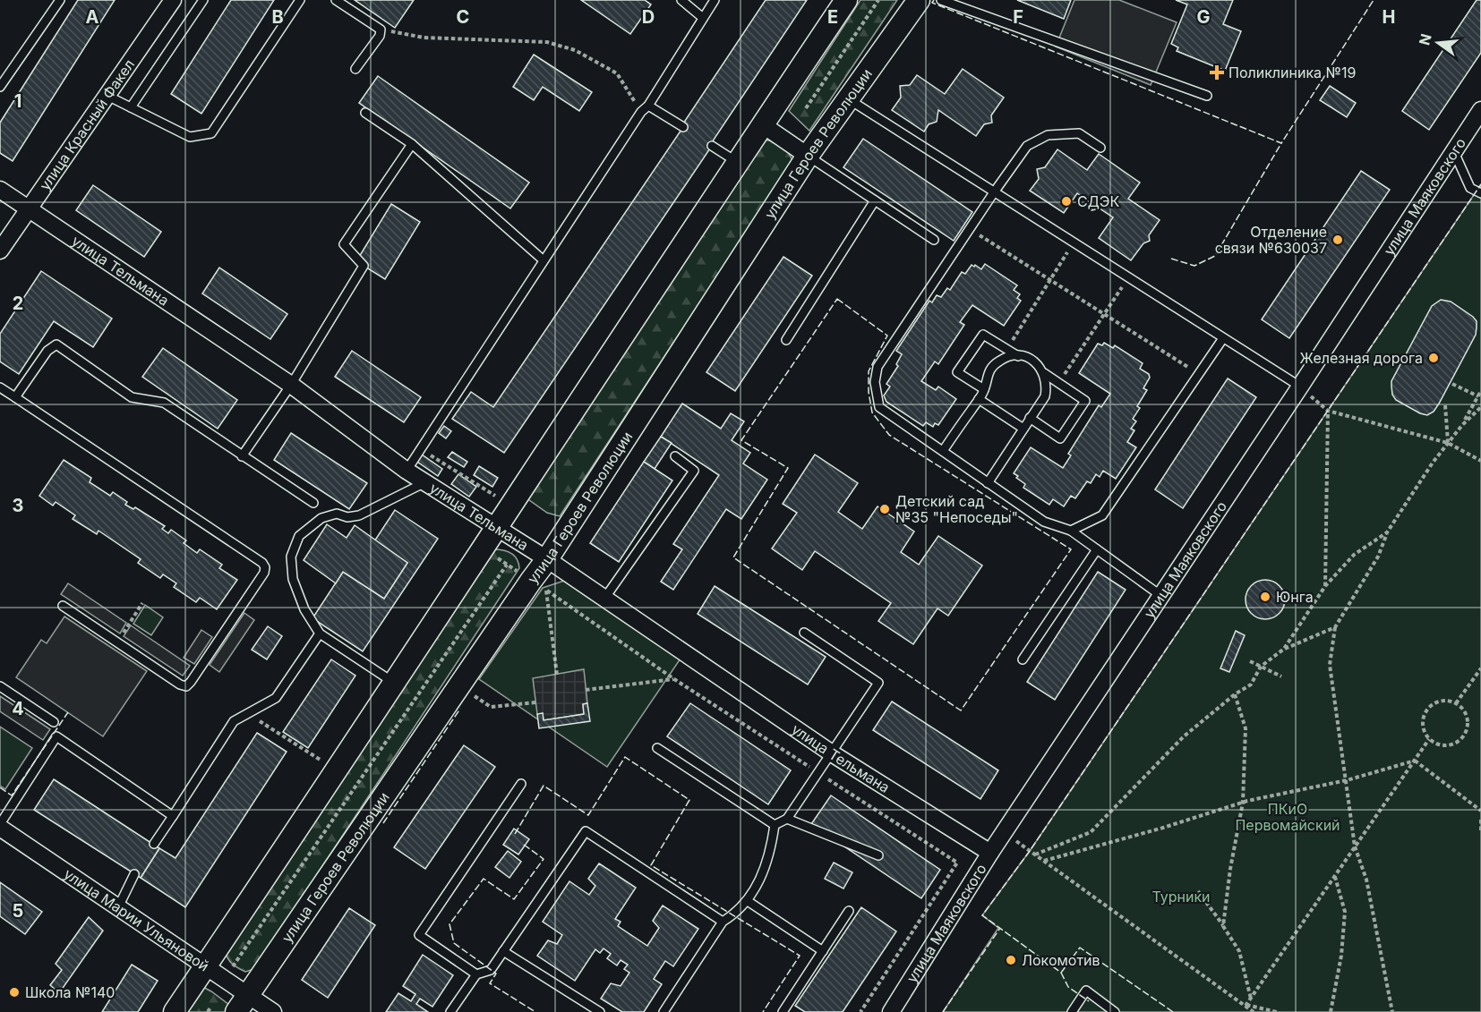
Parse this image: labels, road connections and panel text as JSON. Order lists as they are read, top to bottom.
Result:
{
  "streets": {
    "street": [
      "улица Красный Факел",
      "улица Героев Революции",
      "улица Маяковского",
      "улица Тельмана",
      "улица Марии Ульяновой"
    ]
  },
  "crossings": [
    ["улица Красный Факел", "улица Тельмана"],
    ["улица Героев Революции", "улица Тельмана"],
    ["улица Героев Революции", "улица Марии Ульяновой"],
    ["улица Маяковского", "улица Тельмана"]
  ],
  "parks": ["ПКиО Первомайский", "Турники"],
  "places": {
    "health": ["Поликлиника №19"],
    "other": [
      "СДЭК",
      "Отделение связи №630037",
      "Железная дорога",
      "Детский сад №35 \"Непоседы\"",
      "Юнга",
      "Локомотив",
      "Школа №140"
    ]
  },
  "north": "left",
  "grid": {
    "columns": [
      "A",
      "B",
      "C",
      "D",
      "E",
      "F",
      "G",
      "H"
    ],
    "rows": [
      "1",
      "2",
      "3",
      "4",
      "5"
    ]
  }
}
